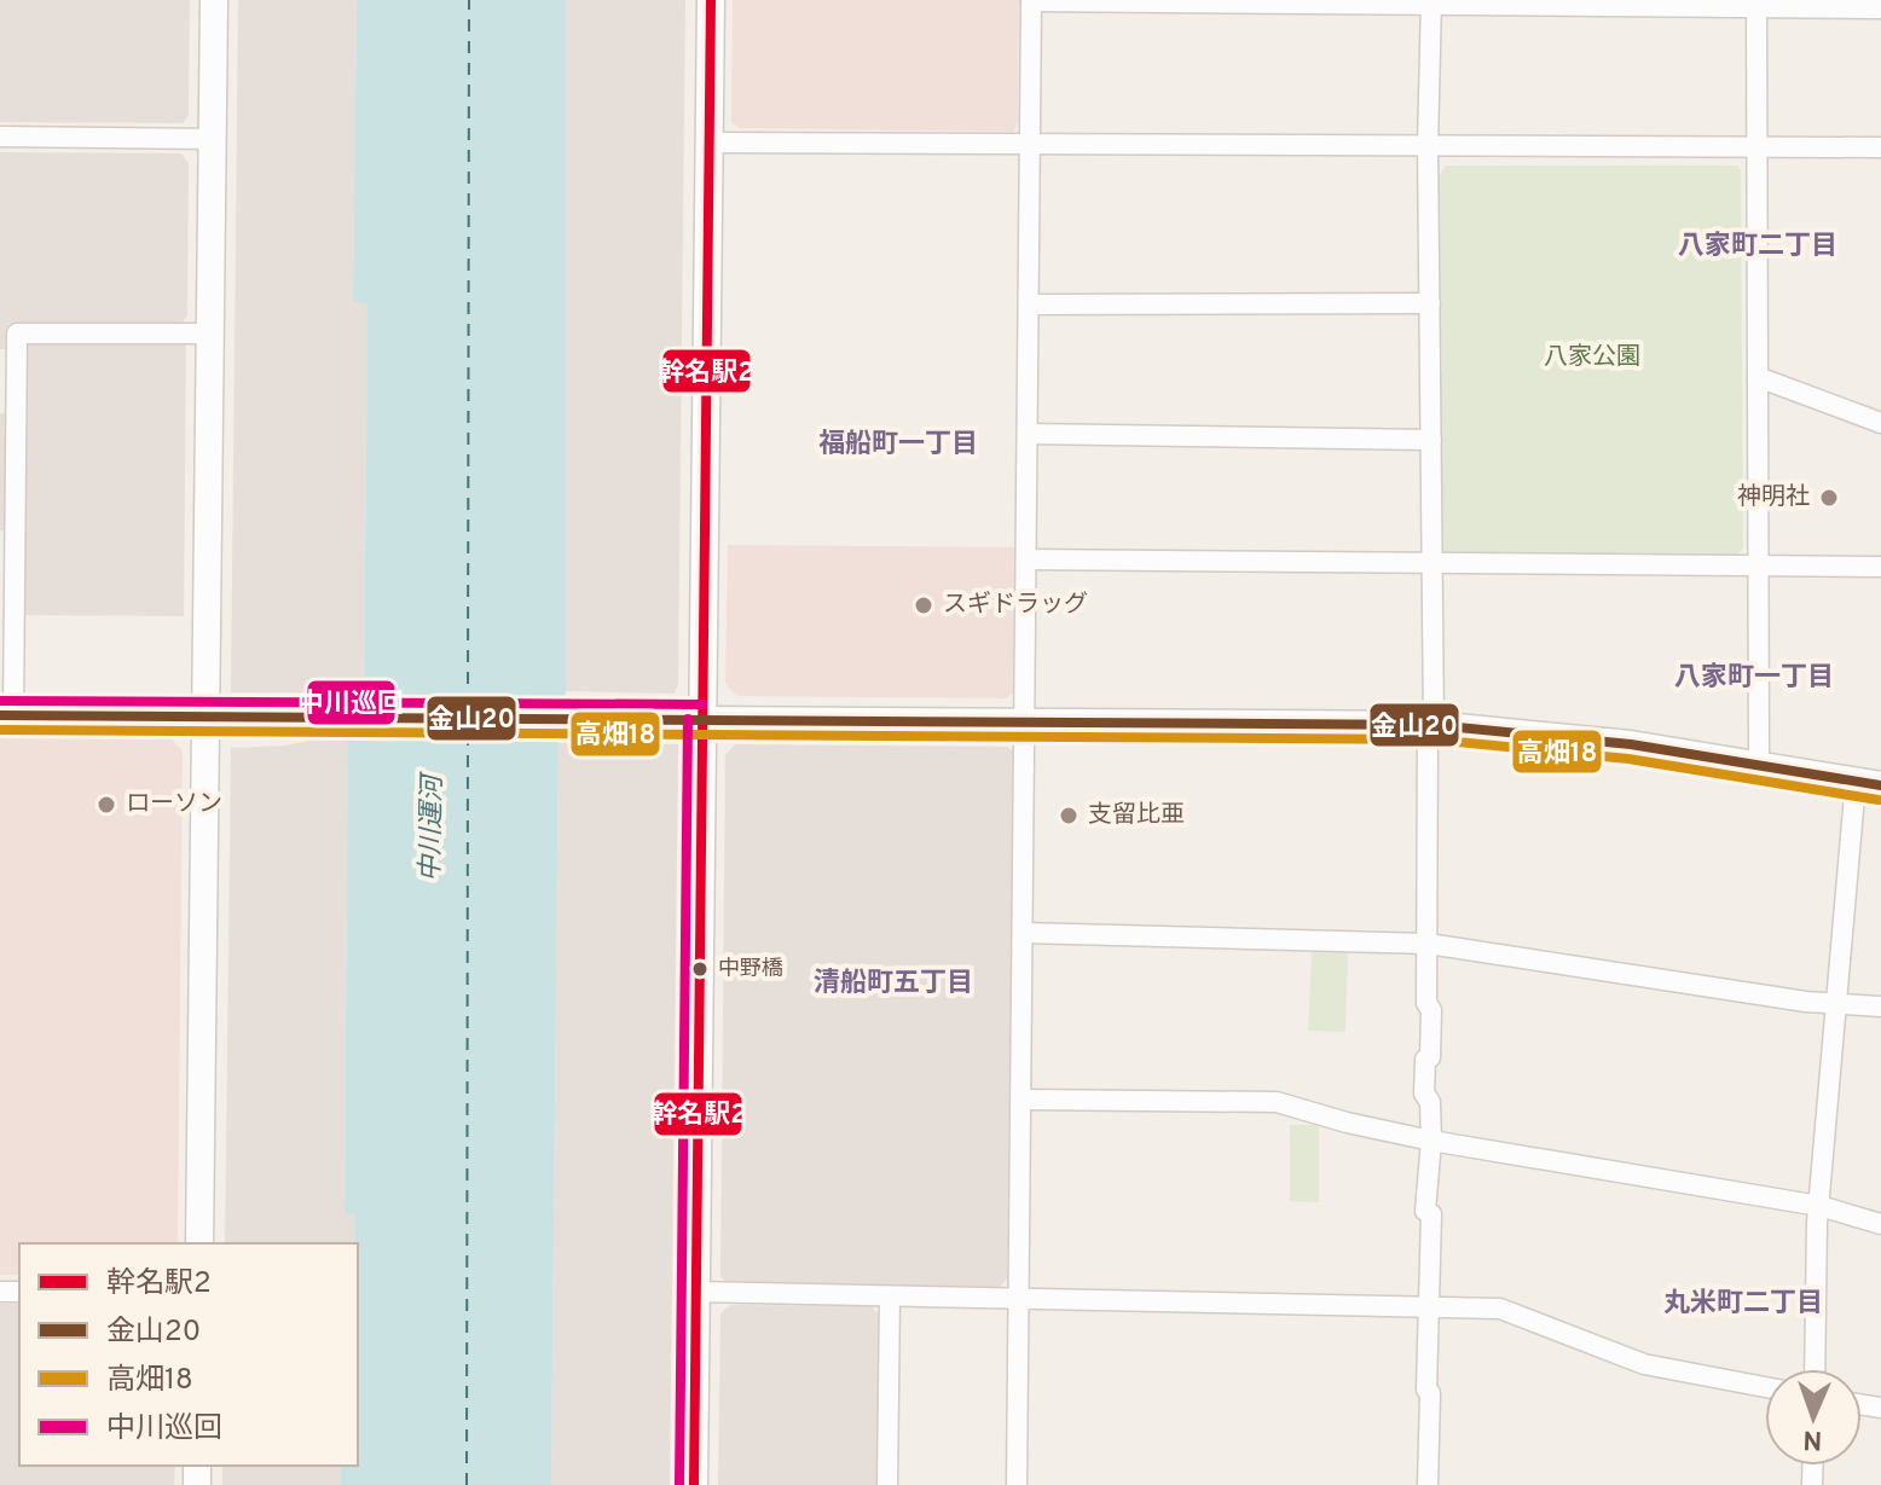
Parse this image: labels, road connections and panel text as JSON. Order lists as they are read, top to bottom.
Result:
{
  "districts": [
    "八家町二丁目",
    "福船町一丁目",
    "八家町一丁目",
    "清船町五丁目",
    "丸米町二丁目"
  ],
  "water": ["中川運河"],
  "parks": ["八家公園"],
  "places": [
    "神明社",
    "スギドラッグ",
    "ローソン",
    "支留比亜",
    "中野橋"
  ],
  "lines": [
    "transit line 幹名駅2",
    "transit line 中川巡回",
    "transit line 金山20",
    "transit line 高畑18"
  ],
  "legend": [
    "幹名駅2",
    "金山20",
    "高畑18",
    "中川巡回"
  ],
  "north": "bottom"
}
